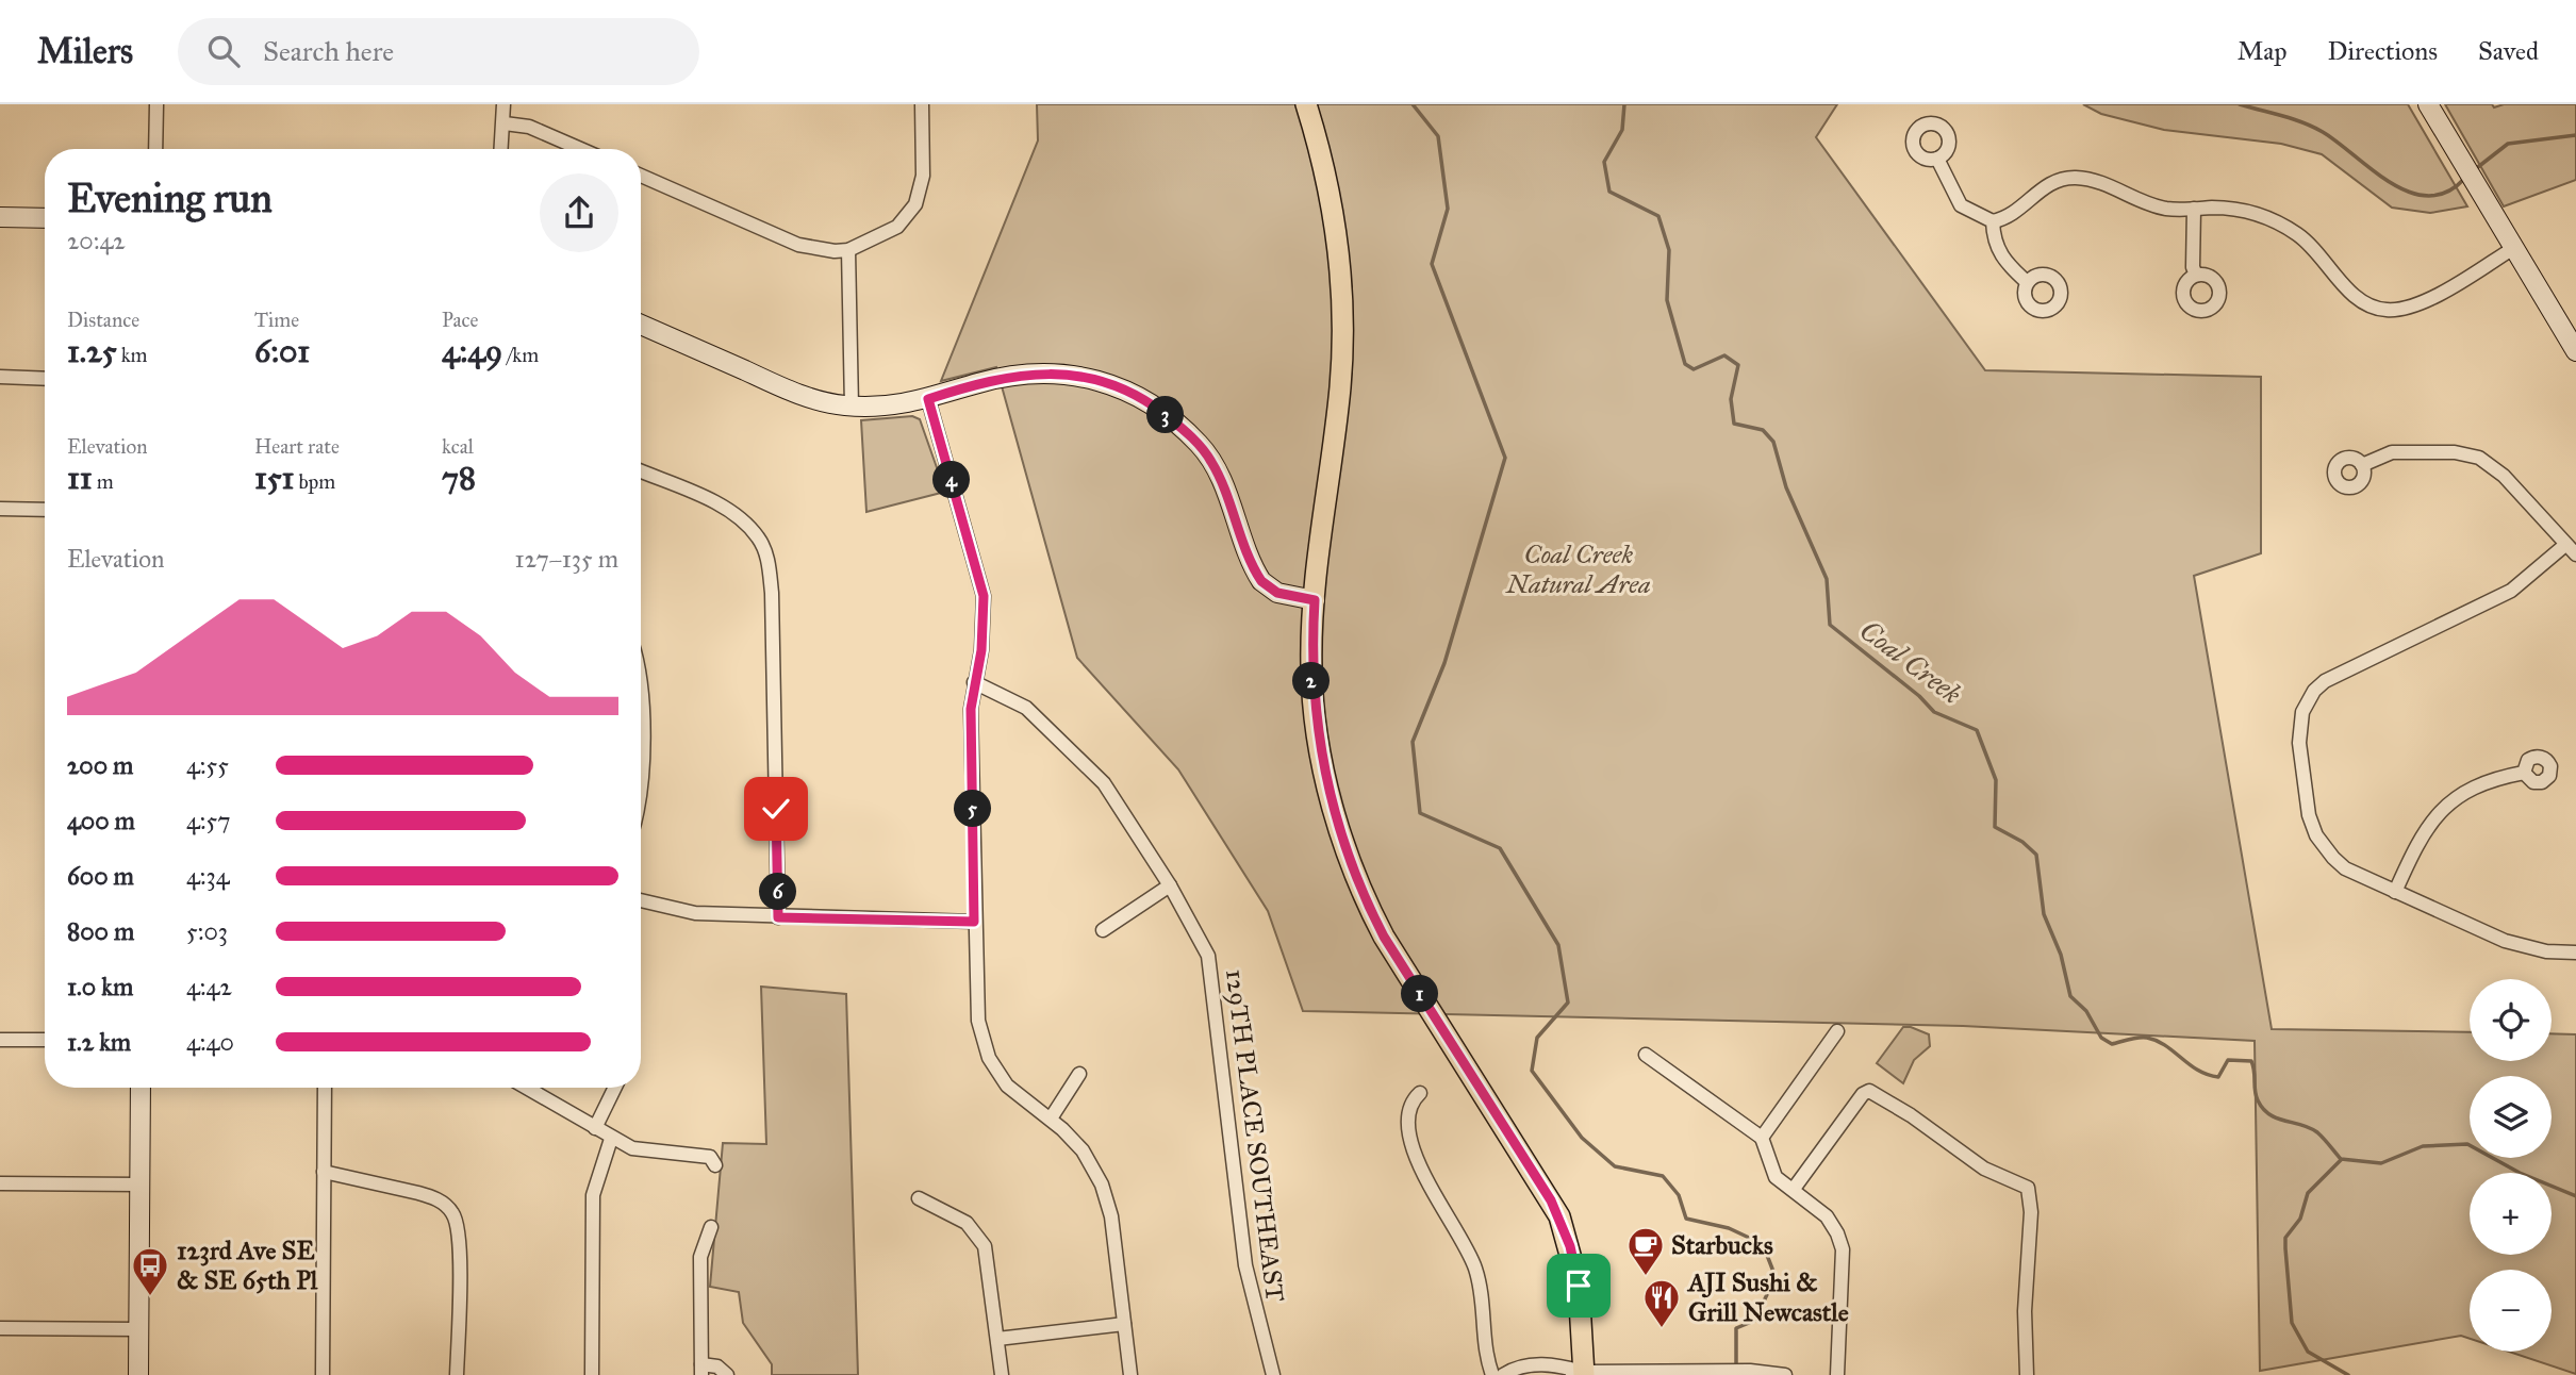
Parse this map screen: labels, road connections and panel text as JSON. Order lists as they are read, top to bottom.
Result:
{
  "streets": {
    "street": ["129TH PLACE SOUTHEAST"]
  },
  "water": ["Coal Creek"],
  "parks": ["Coal Creek Natural Area"],
  "places": {
    "cafe": ["Starbucks"],
    "bus stop": ["123rd Ave SE & SE 65th Pl"],
    "restaurant": ["AJI Sushi & Grill Newcastle"]
  },
  "page": {
    "header": "Milers",
    "search": "Search here",
    "nav": ["Map", "Directions", "Saved"],
    "heading": ["Evening run", "20:42"],
    "stats": [
      ["Distance", "1.25 km"],
      ["Time", "6:01"],
      ["Pace", "4:49 /km"],
      ["Elevation", "11 m"],
      ["Heart rate", "151 bpm"],
      ["kcal", "78"]
    ],
    "pins": [
      "3",
      "4",
      "2",
      "5",
      "6",
      "1"
    ],
    "chart": ["Elevation", "127–135 m"],
    "list": [
      {
        "name": "200 m",
        "note": "4:55"
      },
      {
        "name": "400 m",
        "note": "4:57"
      },
      {
        "name": "600 m",
        "note": "4:34"
      },
      {
        "name": "800 m",
        "note": "5:03"
      },
      {
        "name": "1.0 km",
        "note": "4:42"
      },
      {
        "name": "1.2 km",
        "note": "4:40"
      }
    ],
    "map_buttons": ["+", "−"]
  }
}
